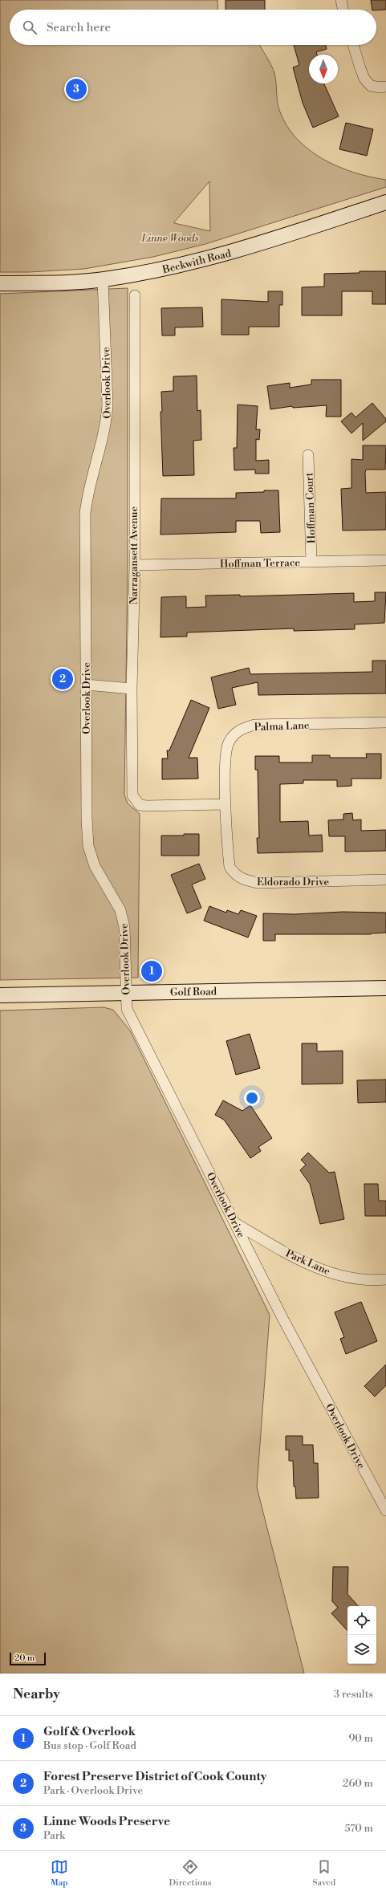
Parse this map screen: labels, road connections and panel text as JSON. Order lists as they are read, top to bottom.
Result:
{
  "streets": {
    "street": [
      "Beckwith Road",
      "Overlook Drive",
      "Hoffman Court",
      "Narragansett Avenue",
      "Hoffman Terrace",
      "Palma Lane",
      "Eldorado Drive",
      "Golf Road",
      "Park Lane"
    ]
  },
  "crossings": [
    ["Beckwith Road", "Overlook Drive"],
    ["Overlook Drive", "Golf Road"],
    ["Overlook Drive", "Park Lane"],
    ["Hoffman Court", "Hoffman Terrace"],
    ["Narragansett Avenue", "Hoffman Terrace"],
    ["Narragansett Avenue", "Palma Lane"],
    ["Narragansett Avenue", "Eldorado Drive"],
    ["Palma Lane", "Eldorado Drive"]
  ],
  "parks": ["Linne Woods"],
  "scale_bar": "20 m",
  "north": "bottom",
  "page": {
    "search": "Search here",
    "pins": ["3", "2", "1"],
    "scale": "20 m",
    "heading": ["Nearby", "3 results"],
    "list": [
      {
        "mark": "1",
        "name": "Golf & Overlook",
        "note": "Bus stop · Golf Road",
        "value": "90 m"
      },
      {
        "mark": "2",
        "name": "Forest Preserve District of Cook County",
        "note": "Park · Overlook Drive",
        "value": "260 m"
      },
      {
        "mark": "3",
        "name": "Linne Woods Preserve",
        "note": "Park",
        "value": "570 m"
      }
    ],
    "nav": ["Map", "Directions", "Saved"]
  }
}
